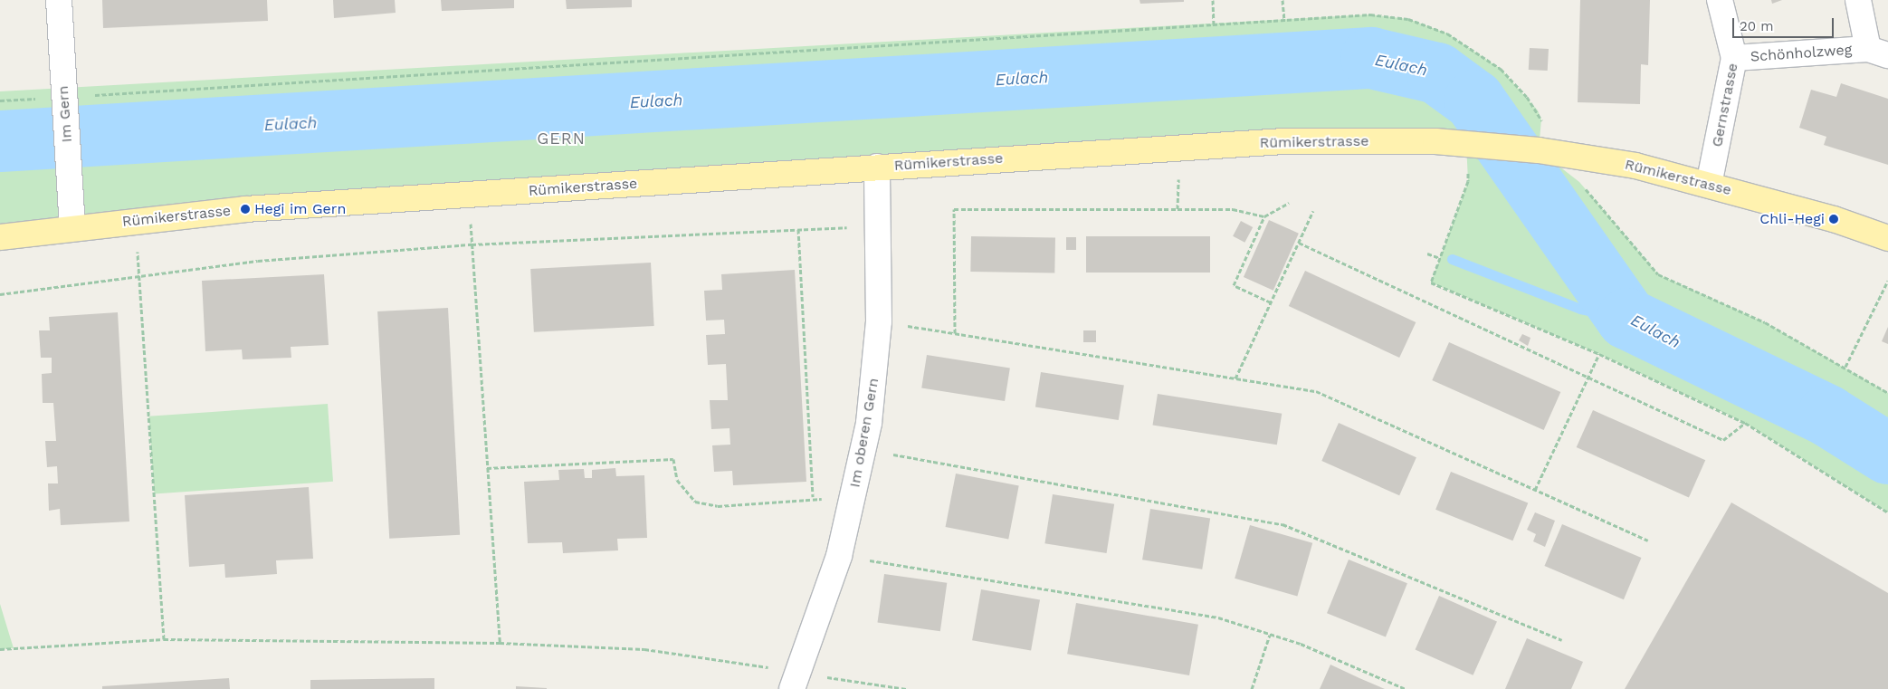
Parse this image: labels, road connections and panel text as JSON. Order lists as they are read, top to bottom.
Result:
{
  "streets": {
    "main road": ["Rümikerstrasse"],
    "street": [
      "Schönholzweg",
      "Gernstrasse",
      "Im Gern",
      "Im oberen Gern"
    ]
  },
  "crossings": [
    ["Schönholzweg", "Gernstrasse"],
    ["Gernstrasse", "Rümikerstrasse"],
    ["Im Gern", "Rümikerstrasse"],
    ["Rümikerstrasse", "Im oberen Gern"]
  ],
  "districts": ["GERN"],
  "water": ["Eulach"],
  "places": ["Hegi im Gern", "Chli-Hegi"],
  "scale_bar": "20 m"
}
